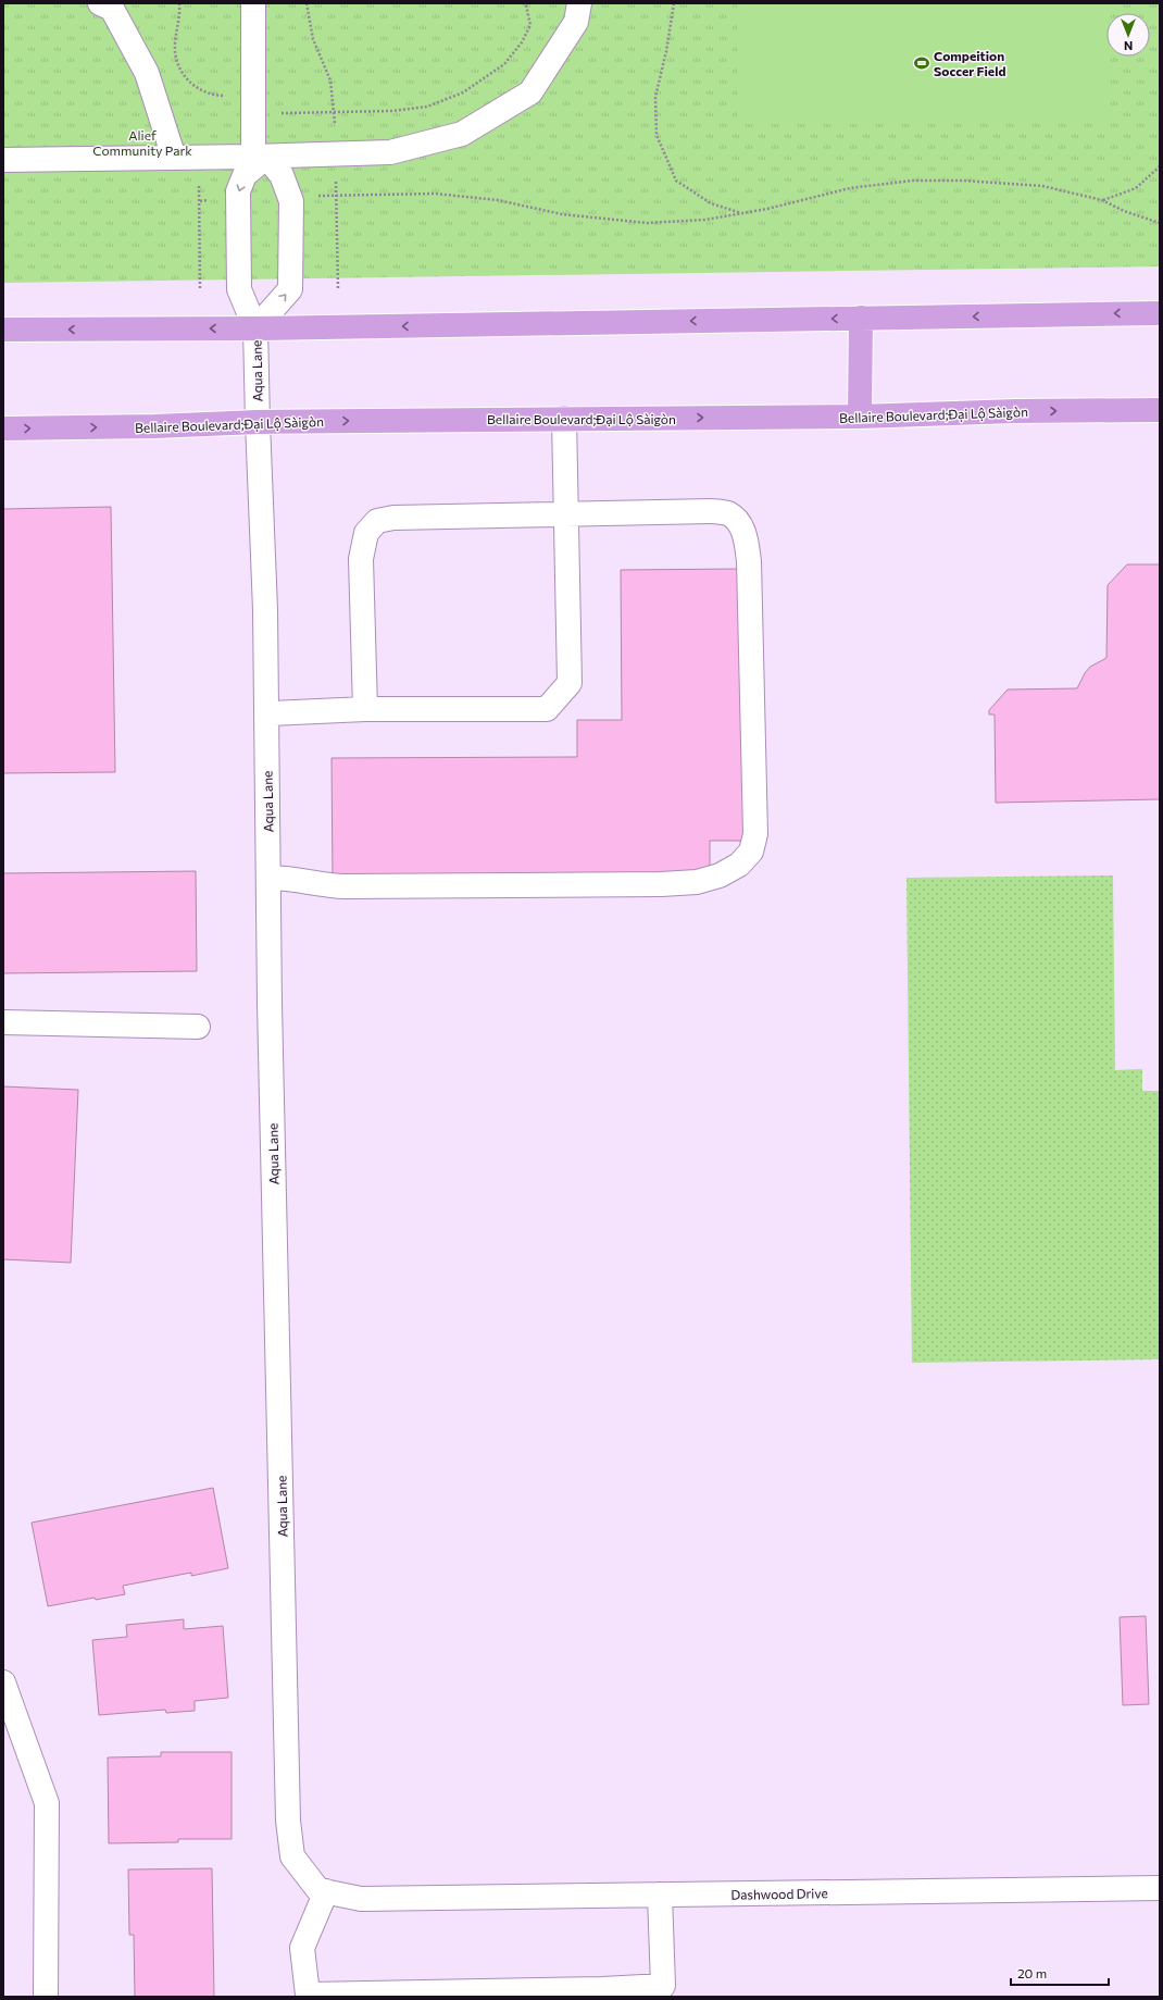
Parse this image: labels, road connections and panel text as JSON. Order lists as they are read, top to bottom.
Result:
{
  "streets": {
    "main road": ["Bellaire Boulevard;Đại Lộ Sàigòn"],
    "street": ["Aqua Lane", "Dashwood Drive"]
  },
  "crossings": [
    ["Aqua Lane", "Bellaire Boulevard;Đại Lộ Sàigòn"],
    ["Aqua Lane", "Dashwood Drive"]
  ],
  "parks": ["Alief Community Park"],
  "places": {
    "sports": ["Compeition Soccer Field"]
  },
  "scale_bar": "20 m",
  "north": "bottom"
}
